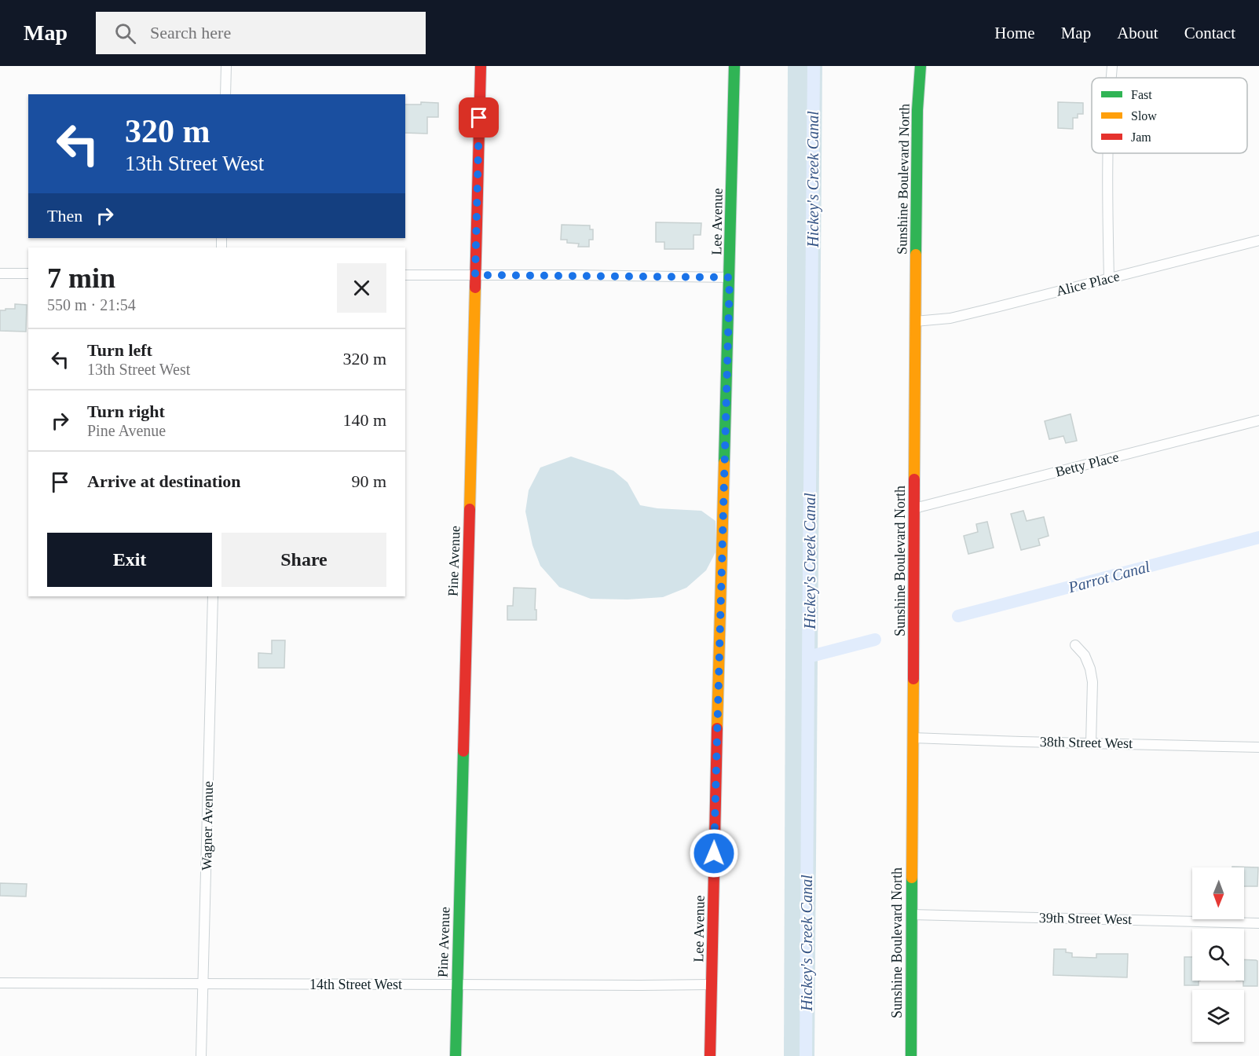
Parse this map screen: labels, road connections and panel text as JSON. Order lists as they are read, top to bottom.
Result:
{
  "streets": {
    "street": [
      "Sunshine Boulevard North",
      "Lee Avenue",
      "Alice Place",
      "Betty Place",
      "Pine Avenue",
      "38th Street West",
      "Wagner Avenue",
      "39th Street West",
      "14th Street West"
    ]
  },
  "crossings": [
    ["Sunshine Boulevard North", "Alice Place"],
    ["Sunshine Boulevard North", "Betty Place"],
    ["Sunshine Boulevard North", "38th Street West"],
    ["Sunshine Boulevard North", "39th Street West"],
    ["Lee Avenue", "14th Street West"],
    ["Pine Avenue", "14th Street West"],
    ["Wagner Avenue", "14th Street West"]
  ],
  "water": ["Hickey's Creek Canal", "Parrot Canal"],
  "legend": ["Fast", "Slow", "Jam"],
  "north": "bottom",
  "page": {
    "header": "Map",
    "search": "Search here",
    "nav": [
      "Home",
      "Map",
      "About",
      "Contact"
    ],
    "turn": ["320 m", "13th Street West"],
    "then": "Then",
    "heading": ["7 min", "550 m · 21:54"],
    "list": [
      {
        "name": "Turn left",
        "note": "13th Street West",
        "value": "320 m"
      },
      {
        "name": "Turn right",
        "note": "Pine Avenue",
        "value": "140 m"
      },
      {
        "name": "Arrive at destination",
        "value": "90 m"
      }
    ],
    "buttons": ["Exit", "Share"]
  }
}
